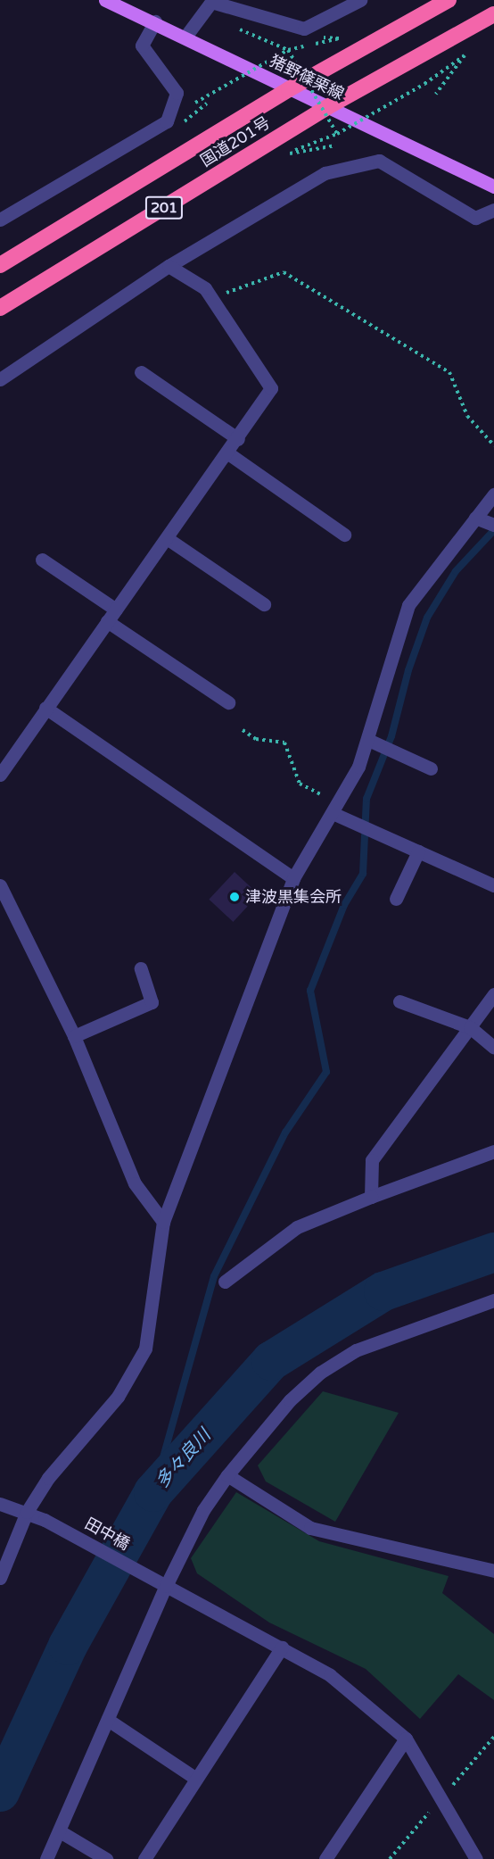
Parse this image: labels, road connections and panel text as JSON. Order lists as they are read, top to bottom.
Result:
{
  "streets": {
    "highway": ["国道201号", "201"],
    "main road": ["猪野篠栗線"],
    "street": ["田中橋"]
  },
  "crossings": [
    ["猪野篠栗線", "国道201号"]
  ],
  "water": ["多々良川"],
  "places": ["津波黒集会所"]
}
